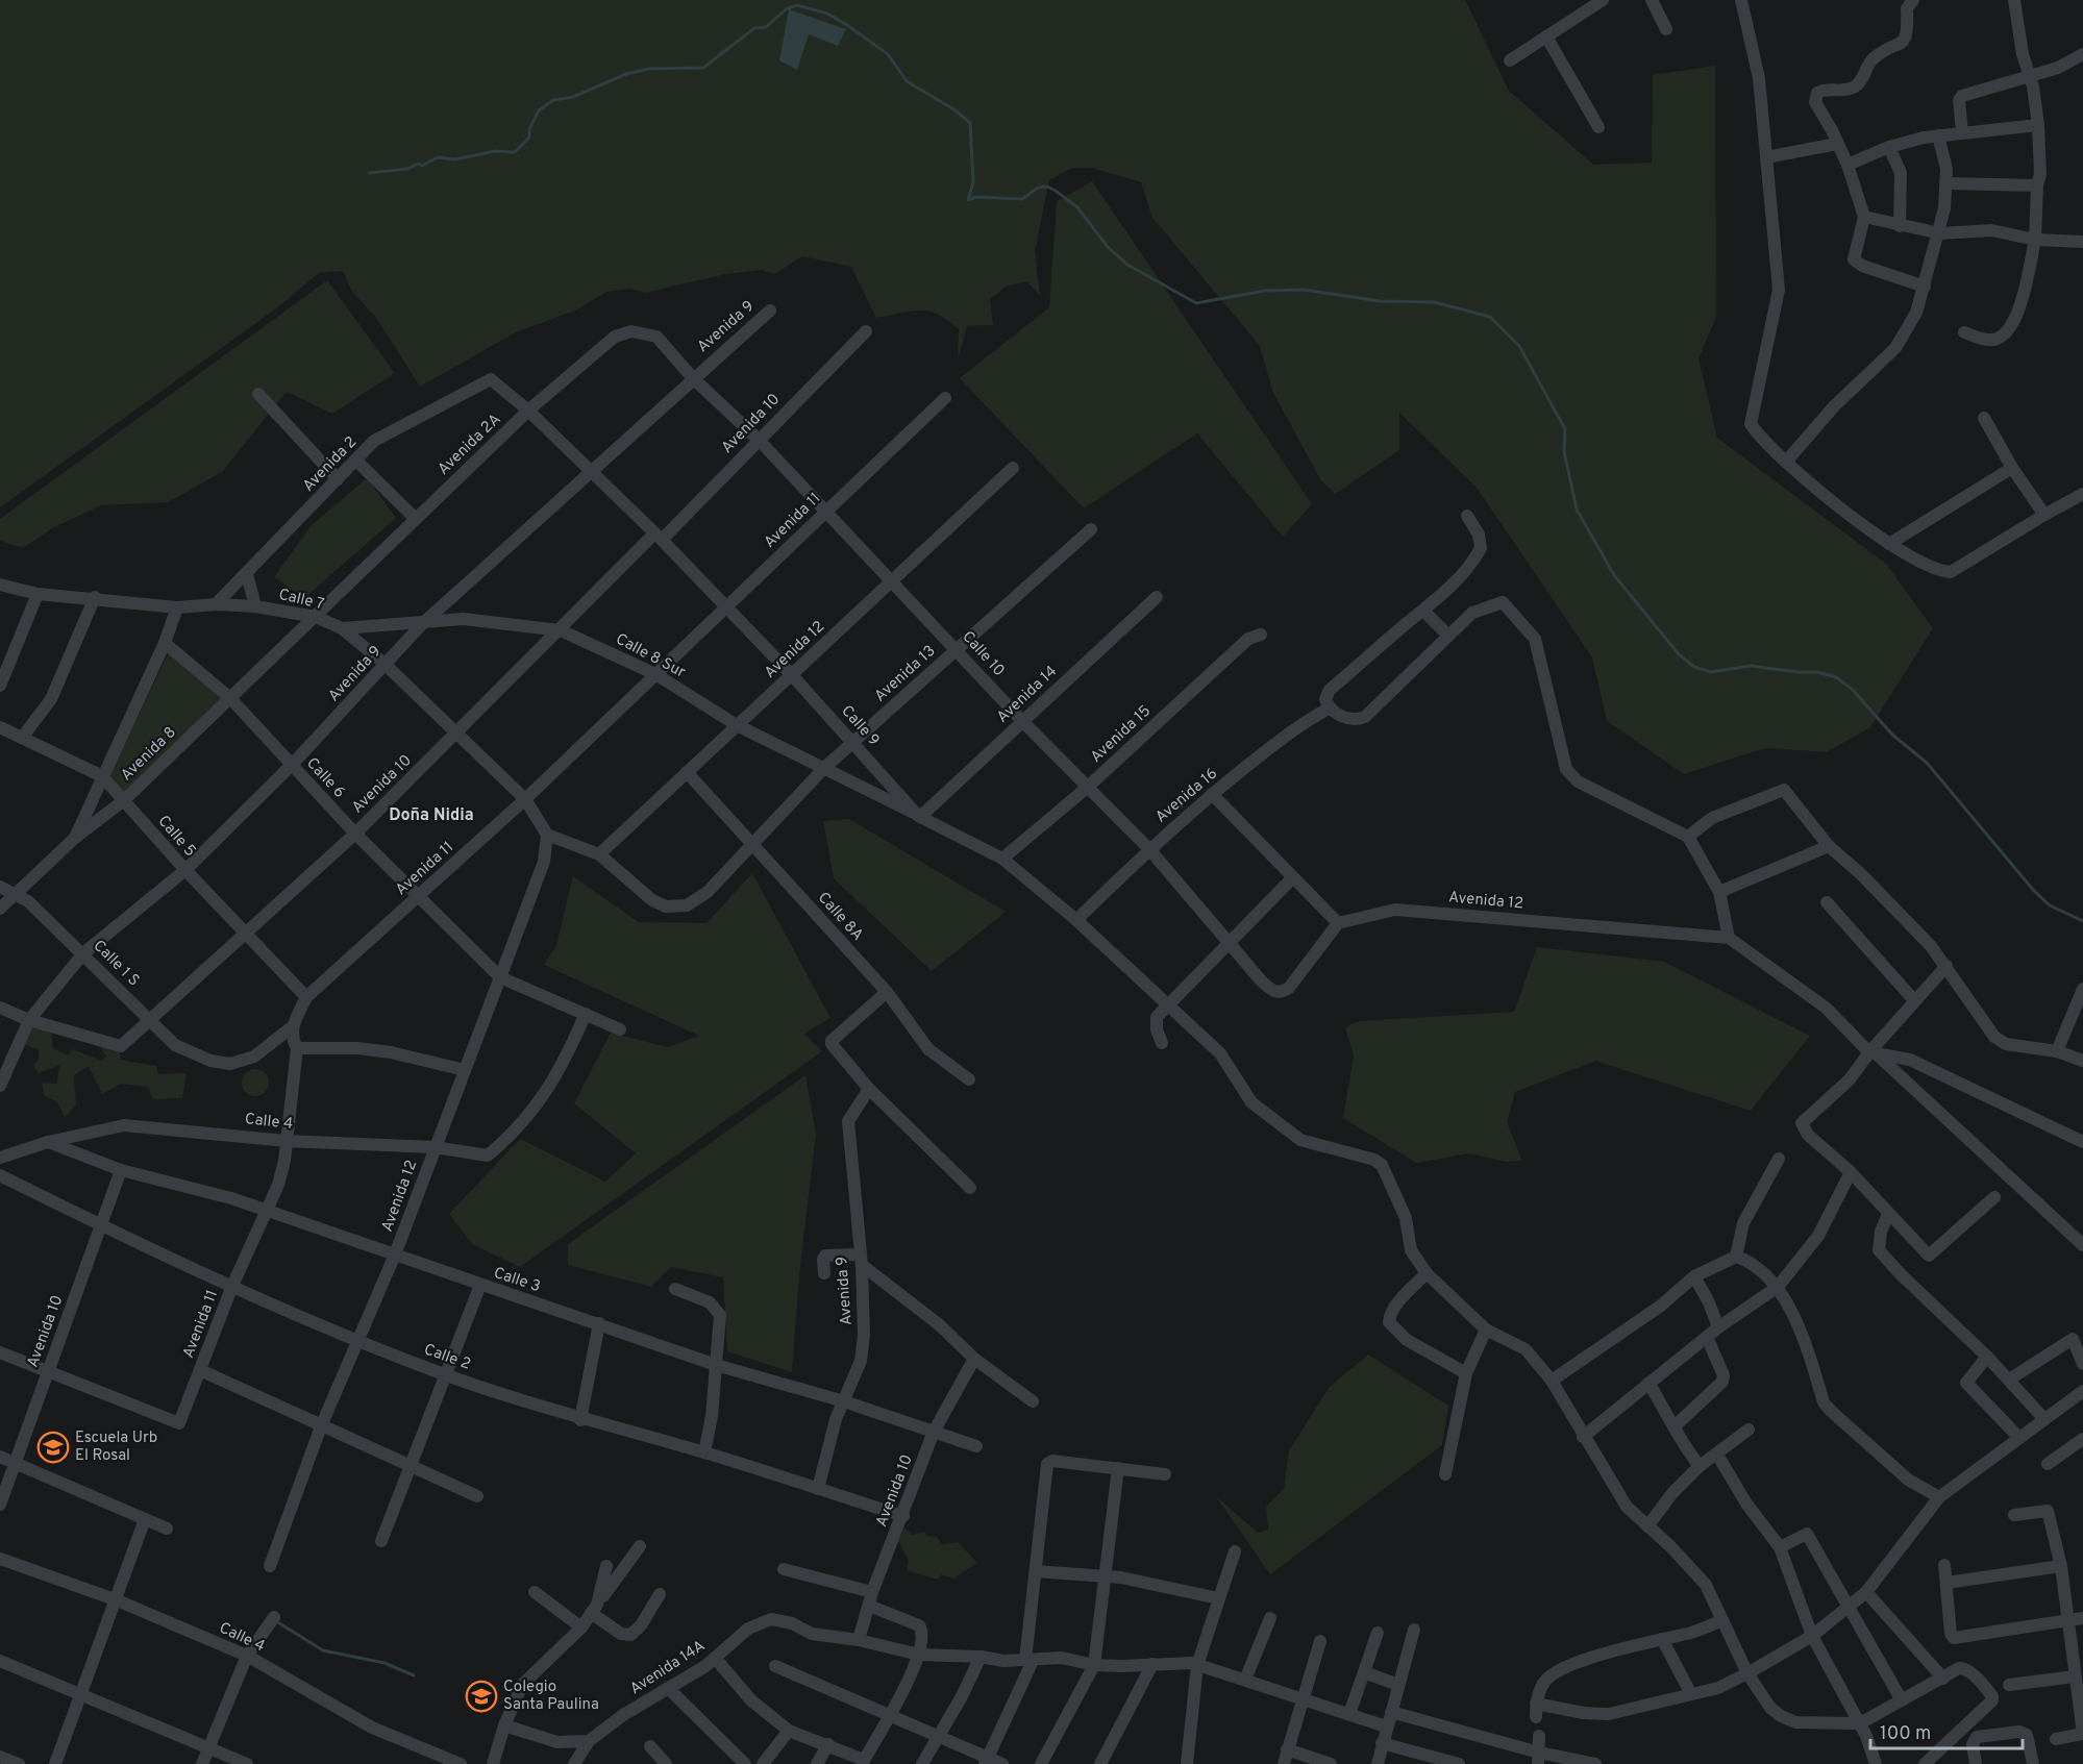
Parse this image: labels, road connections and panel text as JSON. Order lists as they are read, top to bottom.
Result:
{
  "streets": {
    "street": [
      "Avenida 9",
      "Avenida 10",
      "Avenida 2A",
      "Avenida 2",
      "Avenida 11",
      "Calle 7",
      "Avenida 12",
      "Calle 10",
      "Calle 8 Sur",
      "Avenida 13",
      "Avenida 14",
      "Calle 9",
      "Avenida 15",
      "Avenida 8",
      "Calle 6",
      "Avenida 16",
      "Calle 5",
      "Calle 8A",
      "Calle 1 S",
      "Calle 4",
      "Calle 3",
      "Calle 2",
      "Avenida 14A"
    ]
  },
  "crossings": [
    ["Avenida 9", "Avenida 10"],
    ["Avenida 9", "Calle 7"],
    ["Avenida 9", "Calle 10"],
    ["Avenida 9", "Calle 8 Sur"],
    ["Avenida 9", "Calle 9"],
    ["Avenida 9", "Calle 6"],
    ["Avenida 9", "Calle 5"],
    ["Avenida 9", "Calle 1 S"],
    ["Avenida 9", "Calle 3"],
    ["Avenida 9", "Calle 2"],
    ["Avenida 10", "Avenida 11"],
    ["Avenida 10", "Calle 7"],
    ["Avenida 10", "Calle 10"],
    ["Avenida 10", "Calle 8 Sur"],
    ["Avenida 10", "Calle 9"],
    ["Avenida 10", "Calle 6"],
    ["Avenida 10", "Calle 5"],
    ["Avenida 10", "Calle 1 S"],
    ["Avenida 10", "Calle 3"],
    ["Avenida 10", "Calle 2"],
    ["Avenida 10", "Avenida 14A"],
    ["Avenida 2A", "Calle 7"],
    ["Avenida 2A", "Calle 10"],
    ["Avenida 2A", "Calle 9"],
    ["Avenida 2A", "Avenida 8"],
    ["Avenida 2", "Calle 7"],
    ["Avenida 2", "Calle 9"],
    ["Avenida 11", "Calle 7"],
    ["Avenida 11", "Calle 10"],
    ["Avenida 11", "Calle 8 Sur"],
    ["Avenida 11", "Calle 9"],
    ["Avenida 11", "Calle 6"],
    ["Avenida 11", "Calle 5"],
    ["Avenida 11", "Calle 1 S"],
    ["Avenida 11", "Calle 4"],
    ["Avenida 11", "Calle 3"],
    ["Avenida 11", "Calle 2"],
    ["Calle 7", "Avenida 12"],
    ["Calle 7", "Calle 8 Sur"],
    ["Calle 7", "Avenida 8"],
    ["Avenida 12", "Calle 10"],
    ["Avenida 12", "Calle 8 Sur"],
    ["Avenida 12", "Avenida 13"],
    ["Avenida 12", "Calle 9"],
    ["Avenida 12", "Calle 6"],
    ["Avenida 12", "Calle 8A"],
    ["Avenida 12", "Calle 4"],
    ["Avenida 12", "Calle 3"],
    ["Avenida 12", "Calle 2"],
    ["Calle 10", "Avenida 13"],
    ["Calle 10", "Avenida 14"],
    ["Calle 10", "Avenida 15"],
    ["Calle 10", "Avenida 16"],
    ["Calle 8 Sur", "Avenida 13"],
    ["Calle 8 Sur", "Avenida 14"],
    ["Calle 8 Sur", "Calle 9"],
    ["Avenida 13", "Calle 9"],
    ["Avenida 13", "Calle 8A"],
    ["Avenida 14", "Calle 9"],
    ["Calle 9", "Avenida 15"],
    ["Calle 9", "Avenida 16"],
    ["Avenida 8", "Calle 6"],
    ["Avenida 8", "Calle 5"],
    ["Avenida 8", "Calle 1 S"],
    ["Calle 6", "Calle 4"],
    ["Calle 4", "Calle 3"]
  ],
  "districts": ["Doña Nidia"],
  "places": {
    "school or university": ["Escuela Urb El Rosal", "Colegio Santa Paulina"]
  },
  "scale_bar": "100 m"
}
